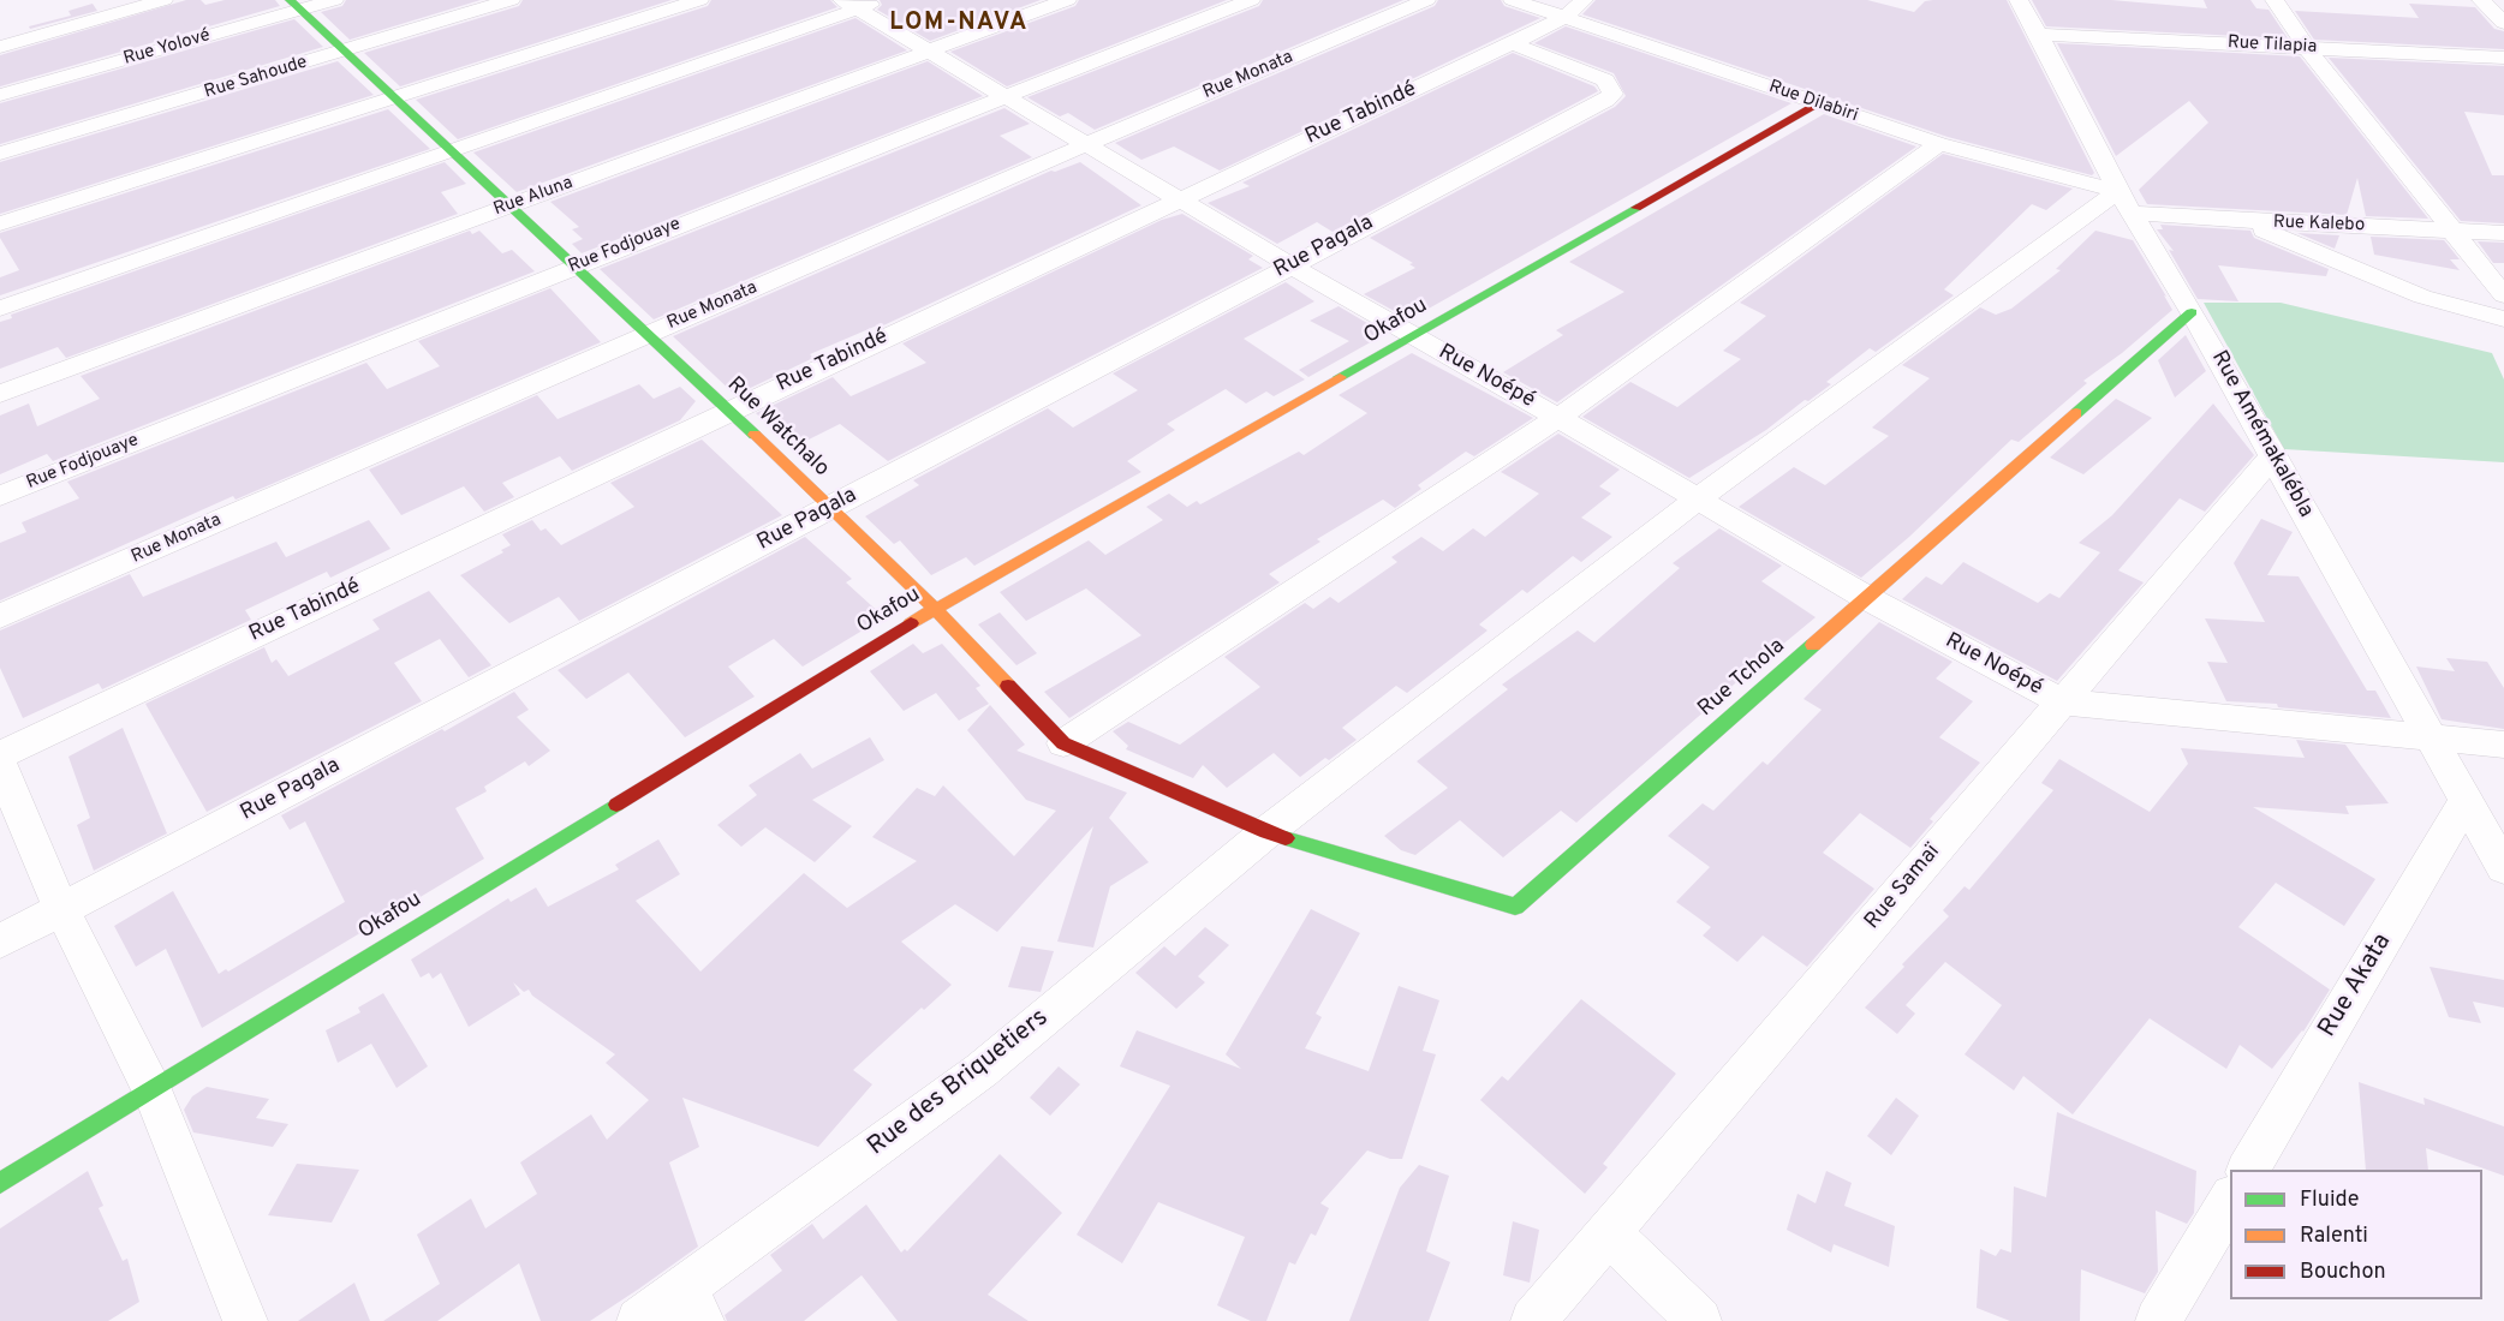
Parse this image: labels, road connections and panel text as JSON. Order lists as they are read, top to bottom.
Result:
{
  "streets": {
    "street": [
      "Rue Tilapia",
      "Rue Yolové",
      "Rue Monata",
      "Rue Sahoude",
      "Rue Dilabiri",
      "Rue Tabindé",
      "Rue Aluna",
      "Rue Kalebo",
      "Rue Fodjouaye",
      "Rue Pagala",
      "Okafou",
      "Rue Noépé",
      "Rue Watchalo",
      "Rue Amémakalébla",
      "Rue Tchola",
      "Rue Samaï",
      "Rue Akata",
      "Rue des Briquetiers"
    ]
  },
  "crossings": [
    ["Rue Tilapia", "Rue Amémakalébla"],
    ["Rue Yolové", "Rue Watchalo"],
    ["Rue Monata", "Rue Noépé"],
    ["Rue Monata", "Rue Watchalo"],
    ["Rue Sahoude", "Rue Watchalo"],
    ["Rue Dilabiri", "Rue Tabindé"],
    ["Rue Dilabiri", "Rue Kalebo"],
    ["Rue Dilabiri", "Okafou"],
    ["Rue Dilabiri", "Rue Amémakalébla"],
    ["Rue Dilabiri", "Rue des Briquetiers"],
    ["Rue Tabindé", "Rue Pagala"],
    ["Rue Tabindé", "Rue Noépé"],
    ["Rue Tabindé", "Rue Watchalo"],
    ["Rue Aluna", "Rue Noépé"],
    ["Rue Aluna", "Rue Watchalo"],
    ["Rue Kalebo", "Rue Amémakalébla"],
    ["Rue Kalebo", "Rue des Briquetiers"],
    ["Rue Fodjouaye", "Rue Noépé"],
    ["Rue Fodjouaye", "Rue Watchalo"],
    ["Rue Pagala", "Rue Noépé"],
    ["Rue Pagala", "Rue Watchalo"],
    ["Okafou", "Rue Noépé"],
    ["Okafou", "Rue Watchalo"],
    ["Rue Noépé", "Rue Tchola"],
    ["Rue Noépé", "Rue Samaï"],
    ["Rue Noépé", "Rue des Briquetiers"],
    ["Rue Watchalo", "Rue Tchola"],
    ["Rue Watchalo", "Rue des Briquetiers"],
    ["Rue Amémakalébla", "Rue Tchola"],
    ["Rue Amémakalébla", "Rue Samaï"],
    ["Rue Amémakalébla", "Rue Akata"],
    ["Rue Amémakalébla", "Rue des Briquetiers"],
    ["Rue Tchola", "Rue des Briquetiers"]
  ],
  "districts": ["LOM-NAVA"],
  "legend": ["Fluide", "Ralenti", "Bouchon"]
}
